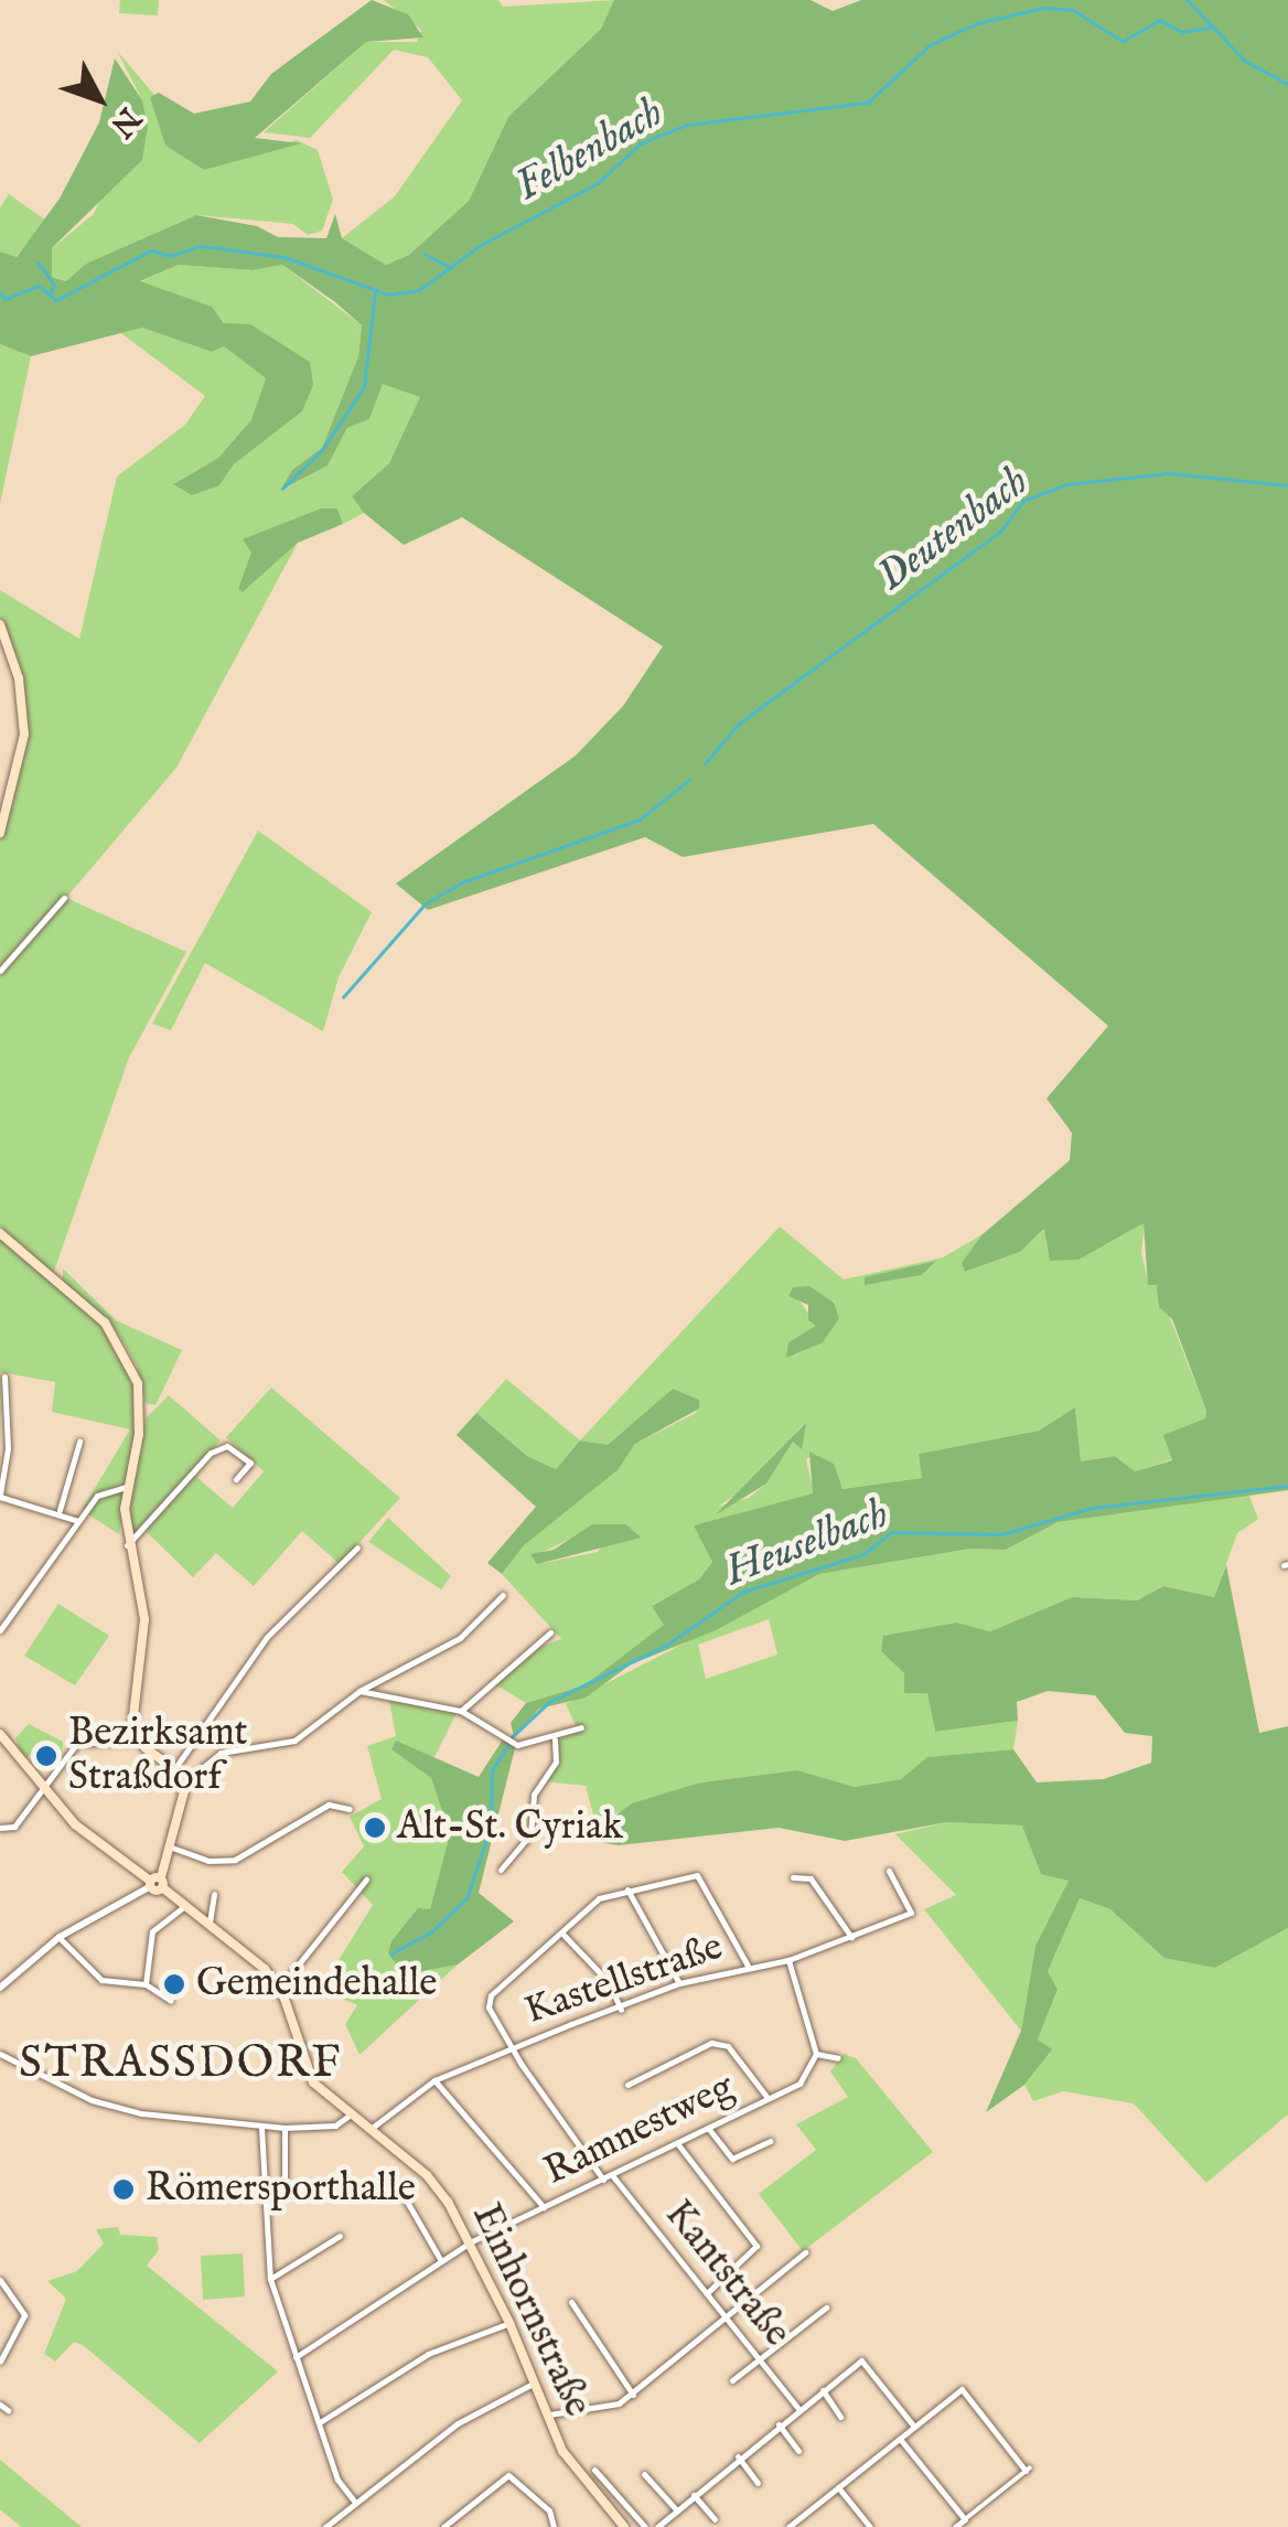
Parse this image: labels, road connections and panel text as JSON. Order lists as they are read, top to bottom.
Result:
{
  "streets": {
    "main road": ["Einhornstraße"],
    "street": ["Kastellstraße", "Ramnestweg", "Kantstraße"]
  },
  "crossings": [
    ["Kastellstraße", "Einhornstraße"],
    ["Ramnestweg", "Kantstraße"],
    ["Ramnestweg", "Einhornstraße"]
  ],
  "districts": ["STRASSDORF"],
  "water": ["Felbenbach", "Deutenbach", "Heuselbach"],
  "places": [
    "Bezirksamt Straßdorf",
    "Alt-St. Cyriak",
    "Gemeindehalle",
    "Römersporthalle"
  ],
  "north": "bottom right"
}
